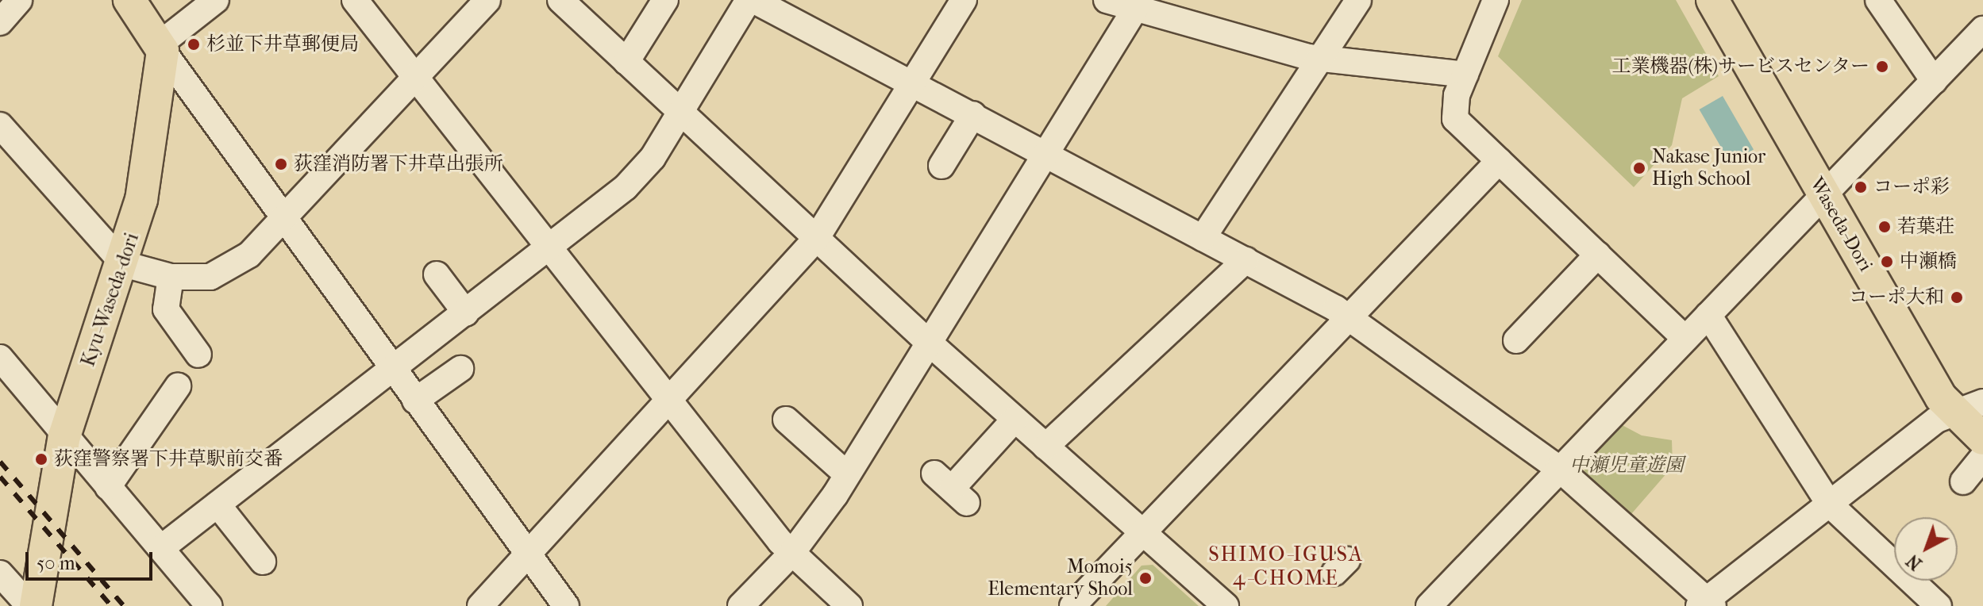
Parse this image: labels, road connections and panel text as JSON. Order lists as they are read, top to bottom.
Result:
{
  "streets": {
    "main road": ["Waseda-Dori", "Kyu-Waseda-dori"]
  },
  "districts": ["SHIMO-IGUSA 4-CHOME"],
  "parks": ["中瀬児童遊園"],
  "places": [
    "杉並下井草郵便局",
    "工業機器(株)サービスセンター",
    "荻窪消防署下井草出張所",
    "Nakase Junior High School",
    "コーポ彩",
    "若葉荘",
    "中瀬橋",
    "コーポ大和",
    "荻窪警察署下井草駅前交番",
    "Momoi5 Elementary Shool"
  ],
  "scale_bar": "50 m",
  "north": "bottom left"
}
